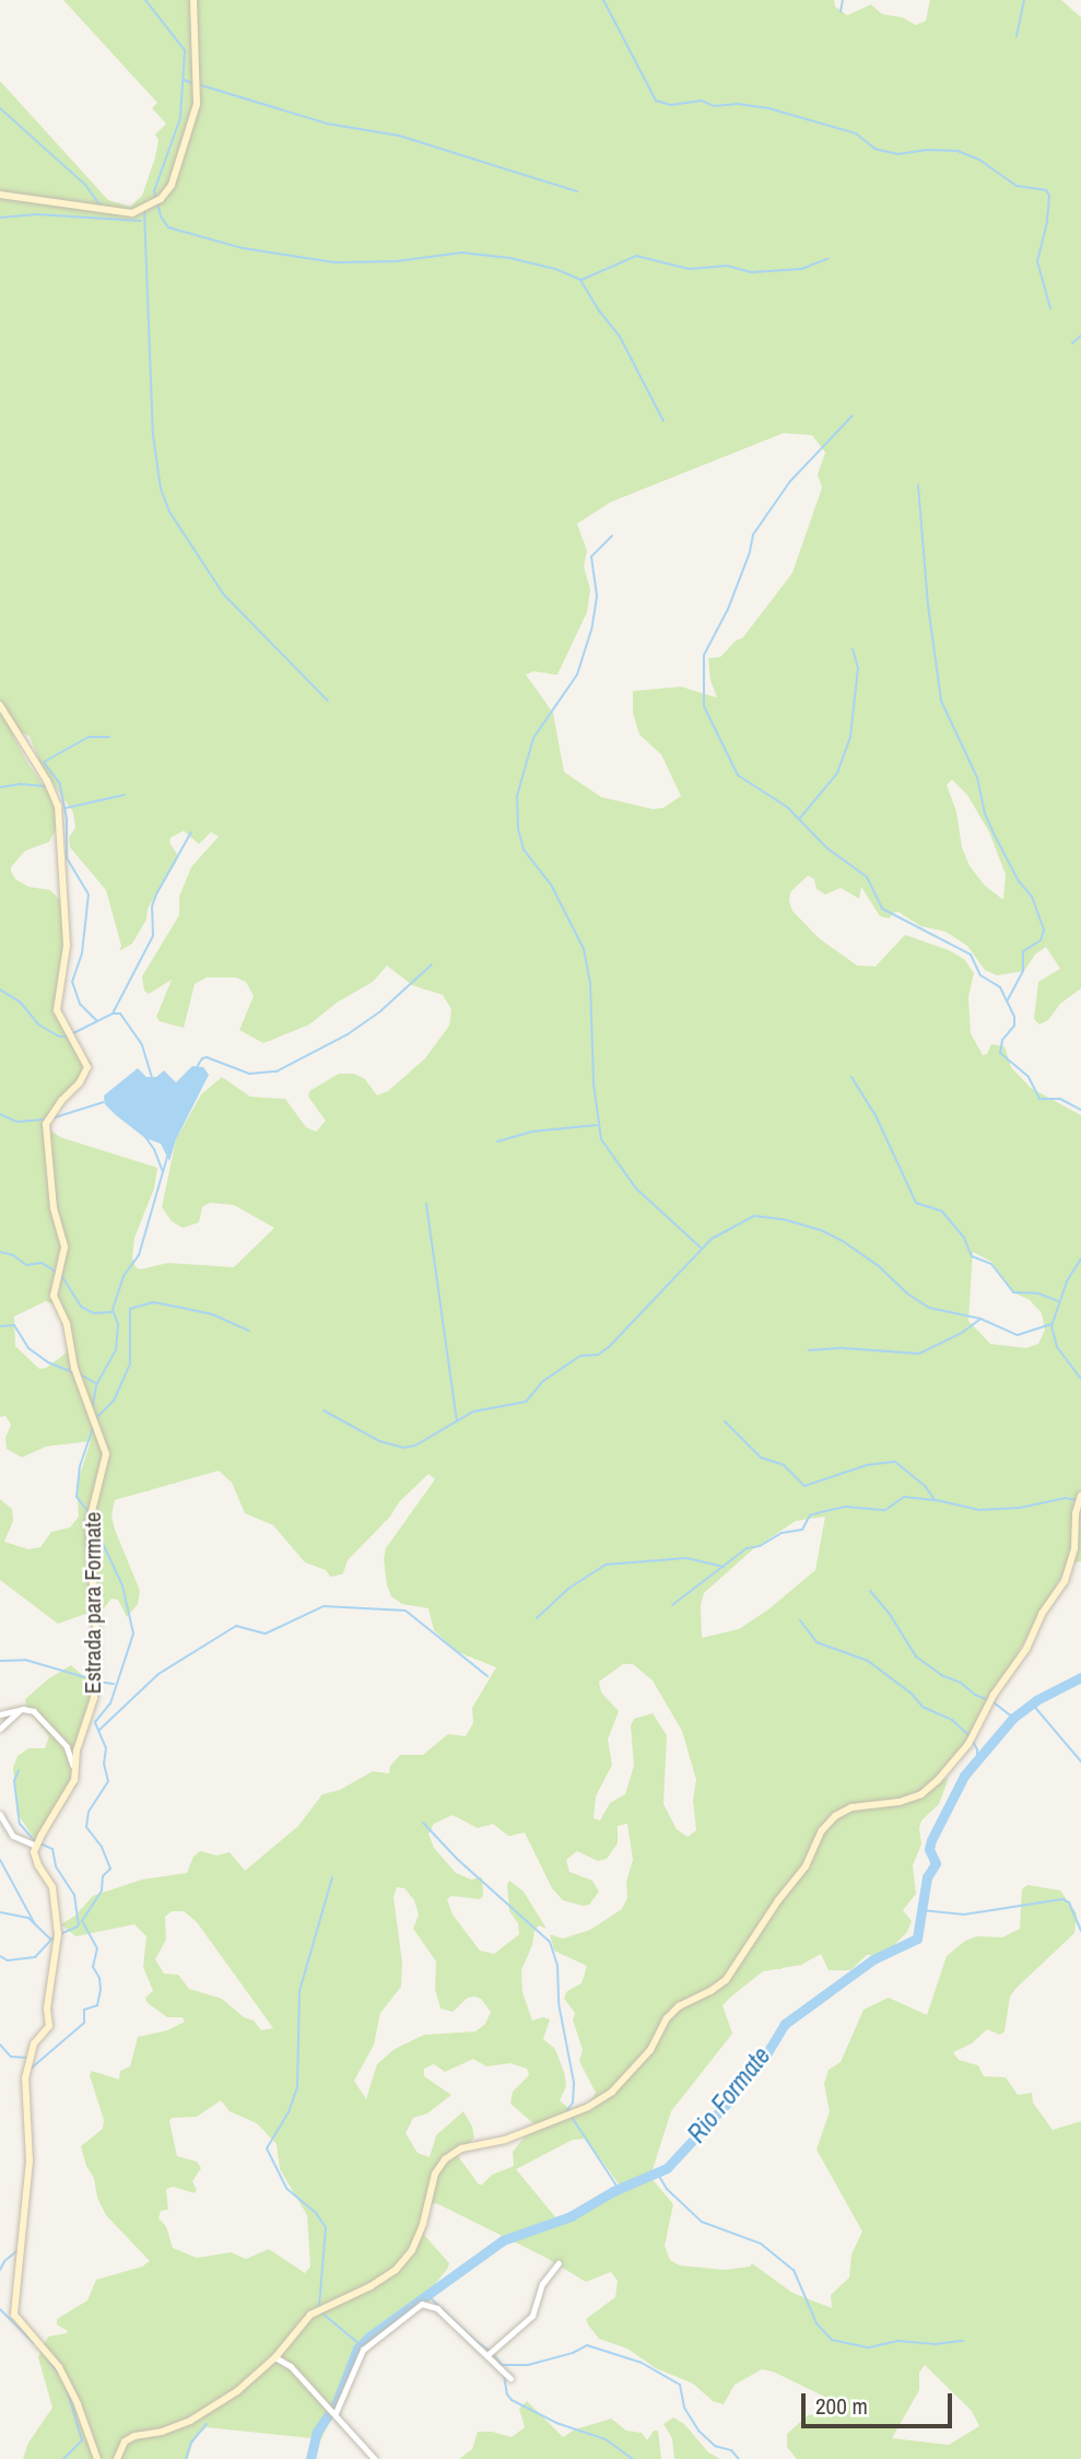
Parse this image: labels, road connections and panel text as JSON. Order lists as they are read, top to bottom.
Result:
{
  "streets": {
    "street": ["Estrada para Formate"]
  },
  "water": ["Rio Formate"],
  "scale_bar": "200 m"
}
